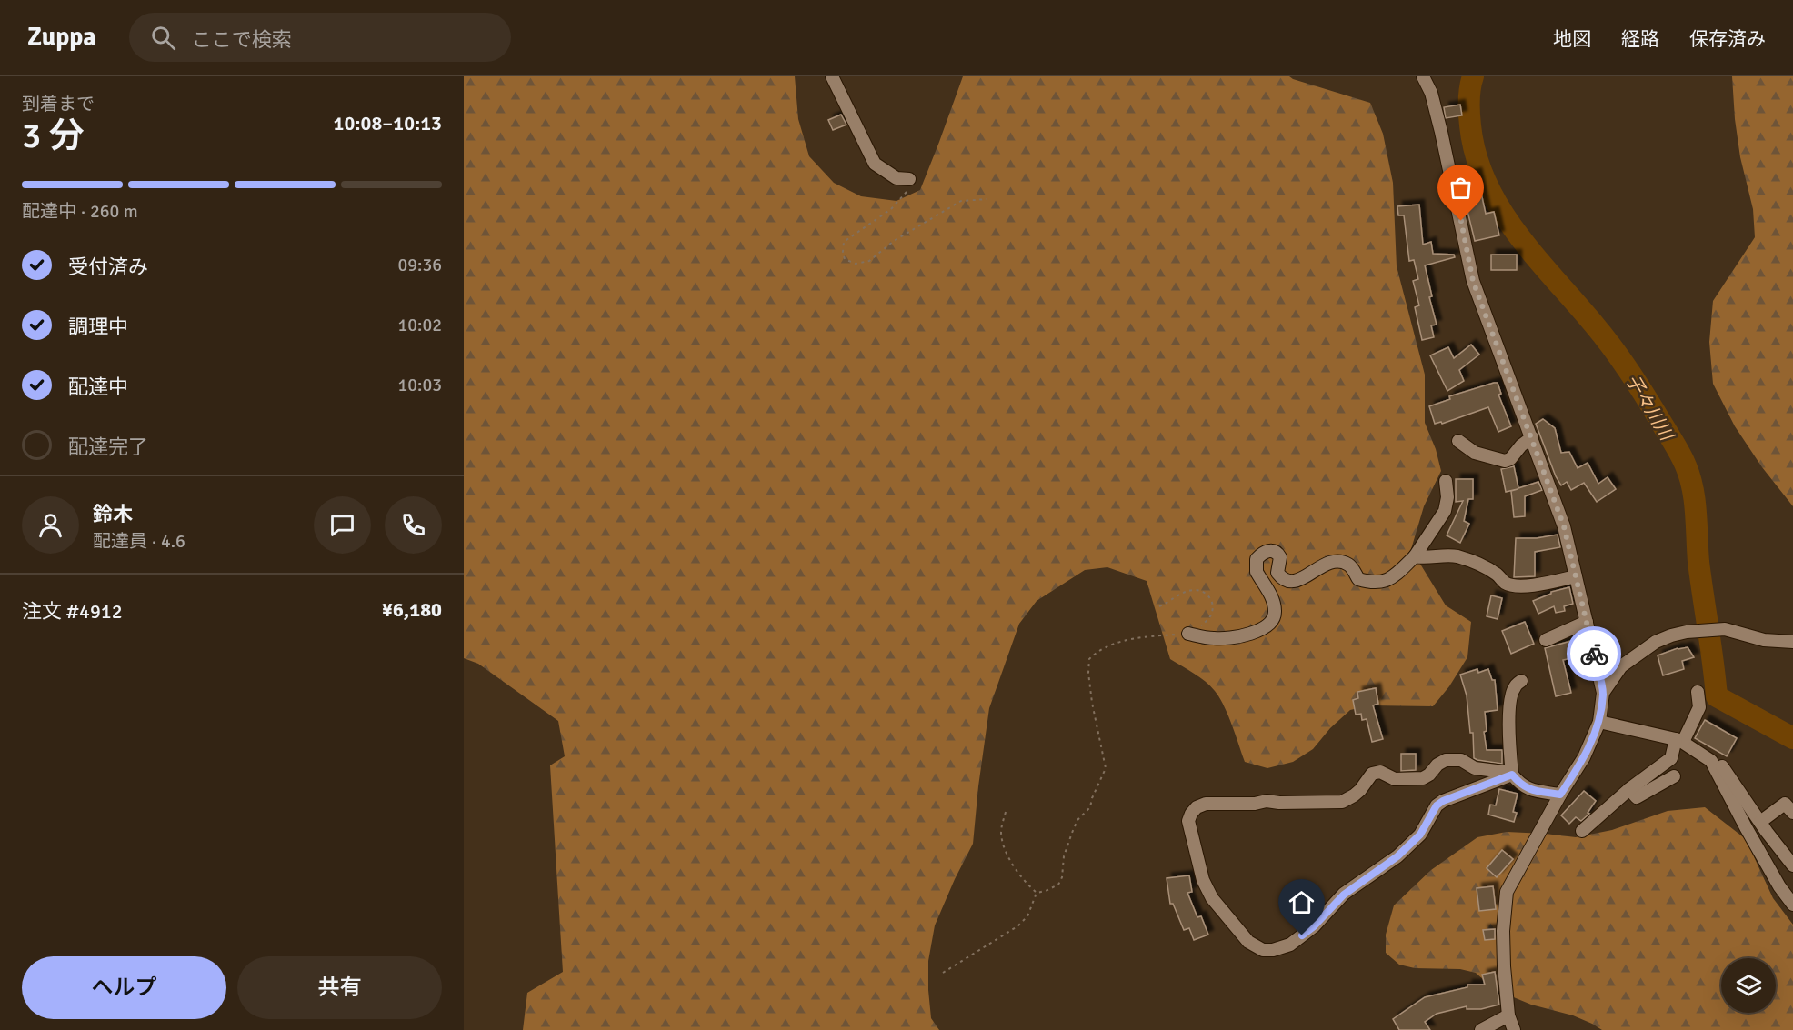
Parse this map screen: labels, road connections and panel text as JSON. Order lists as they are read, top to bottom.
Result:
{
  "water": ["子々川川"],
  "page": {
    "header": "Zuppa",
    "search": "ここで検索",
    "nav": ["地図", "経路", "保存済み"],
    "heading": ["3 分", "到着まで", "10:08–10:13"],
    "panel": [
      "鈴木",
      "配達員 · 4.6",
      "注文 #4912",
      "¥6,180"
    ],
    "bar": "配達中 · 260 m",
    "list": [
      ["受付済み", "09:36"],
      ["調理中", "10:02"],
      ["配達中", "10:03"],
      "配達完了"
    ],
    "buttons": ["ヘルプ", "共有"]
  }
}
